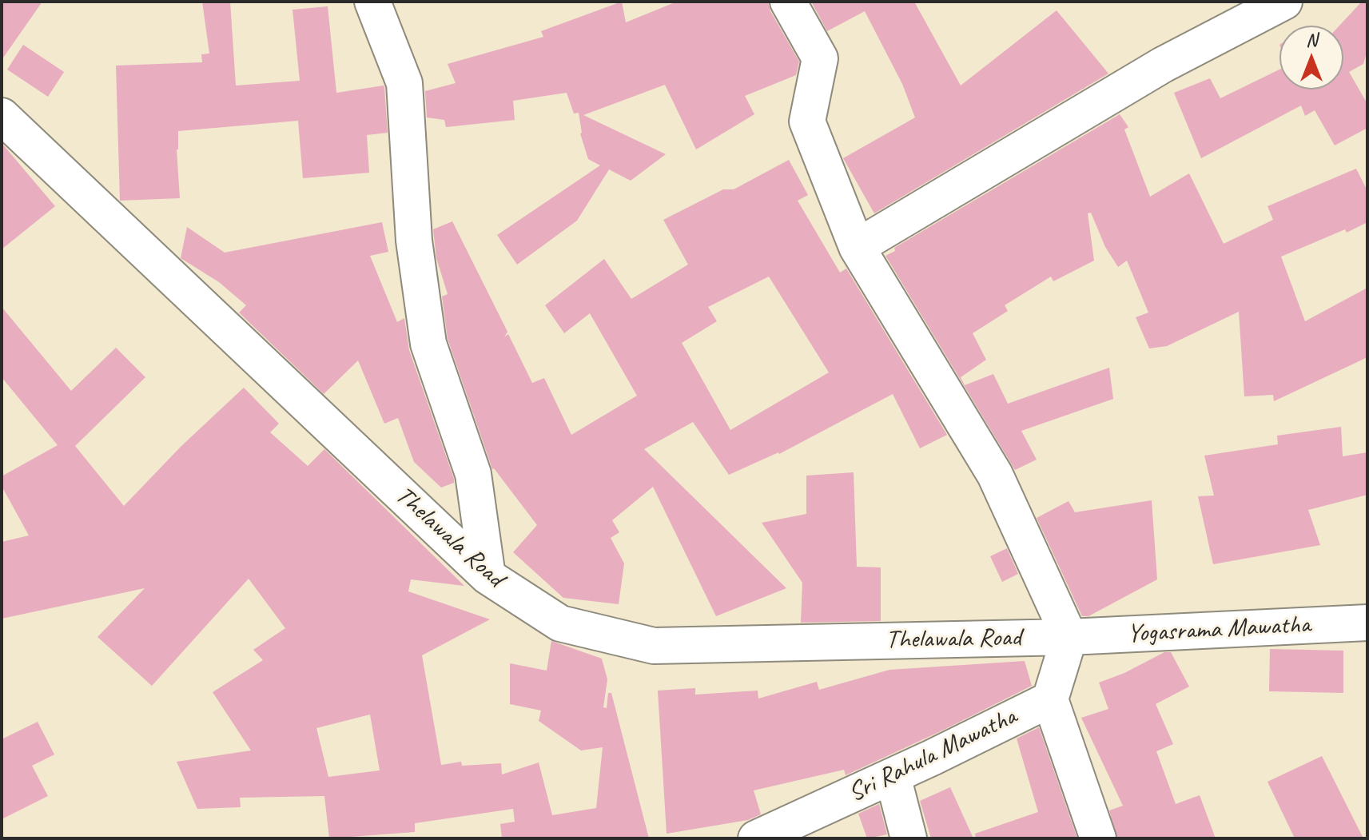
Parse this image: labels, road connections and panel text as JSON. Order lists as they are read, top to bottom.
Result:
{
  "streets": {
    "street": ["Thelawala Road", "Yogasrama Mawatha", "Sri Rahula Mawatha"]
  },
  "crossings": [
    ["Thelawala Road", "Yogasrama Mawatha"]
  ],
  "north": "top"
}
